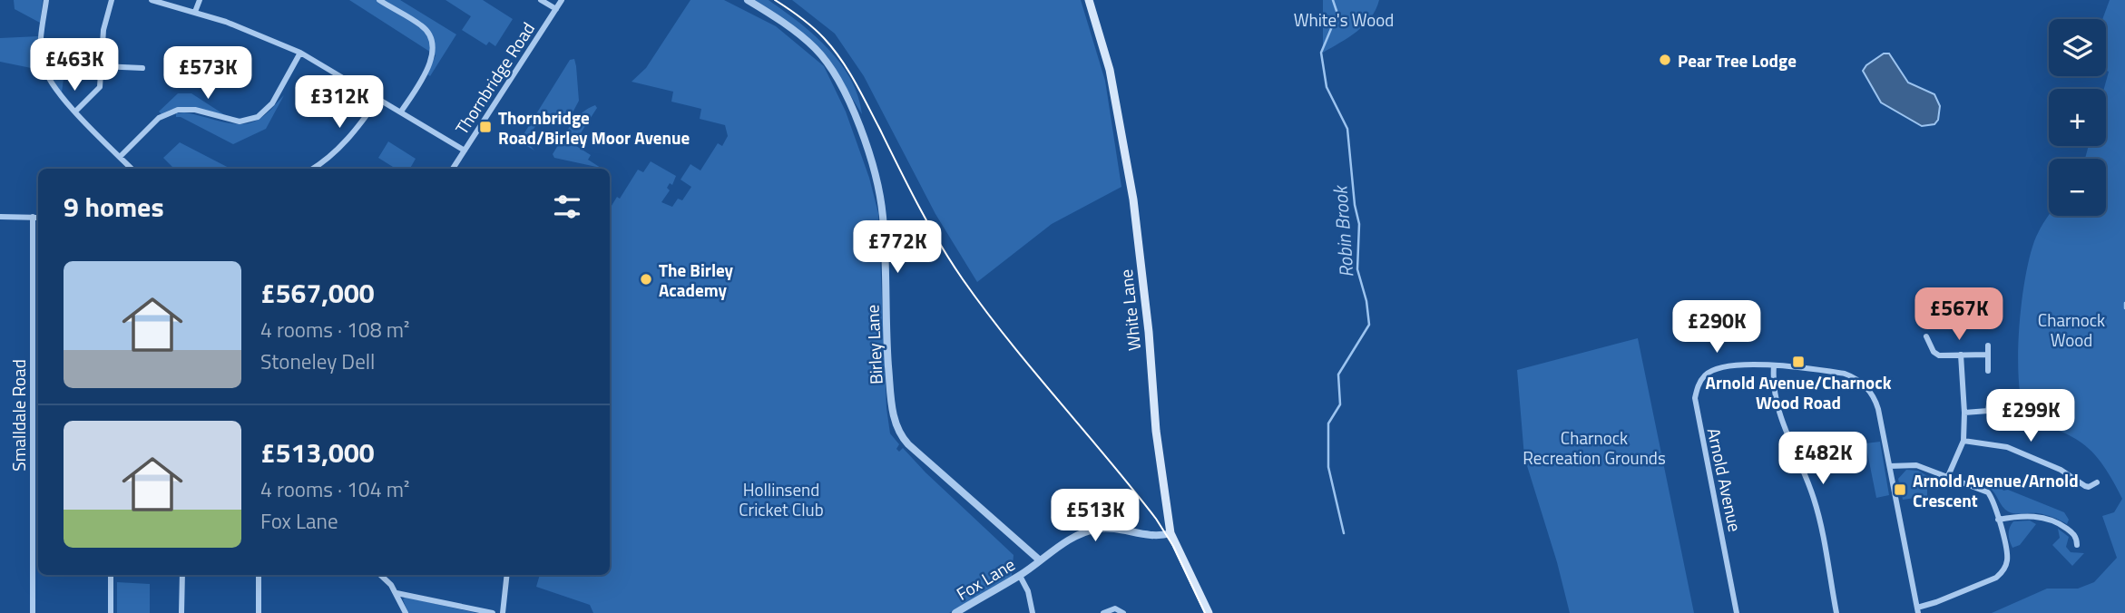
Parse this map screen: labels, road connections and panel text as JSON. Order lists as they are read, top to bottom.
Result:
{
  "streets": {
    "main road": ["White Lane"],
    "street": [
      "Thornbridge Road",
      "Birley Lane",
      "Smalldale Road",
      "Arnold Avenue",
      "Fox Lane"
    ]
  },
  "crossings": [
    ["White Lane", "Fox Lane"],
    ["Birley Lane", "Fox Lane"]
  ],
  "water": ["Robin Brook"],
  "parks": [
    "White's Wood",
    "Charnock Wood",
    "Charnock Recreation Grounds",
    "Hollinsend Cricket Club"
  ],
  "places": {
    "other": ["Pear Tree Lodge", "The Birley Academy"],
    "transit": ["Thornbridge Road/Birley Moor Avenue", "Arnold Avenue/Charnock Wood Road", "Arnold Avenue/Arnold Crescent"]
  },
  "page": {
    "map_buttons": ["+", "−"],
    "price": [
      "£463K",
      "£573K",
      "£312K",
      "£772K",
      "£567K",
      "£290K",
      "£299K",
      "£482K",
      "£513K"
    ],
    "heading": "9 homes",
    "list": [
      {
        "name": "£567,000",
        "note": "4 rooms · 108 m² · Stoneley Dell"
      },
      {
        "name": "£513,000",
        "note": "4 rooms · 104 m² · Fox Lane"
      }
    ]
  }
}
